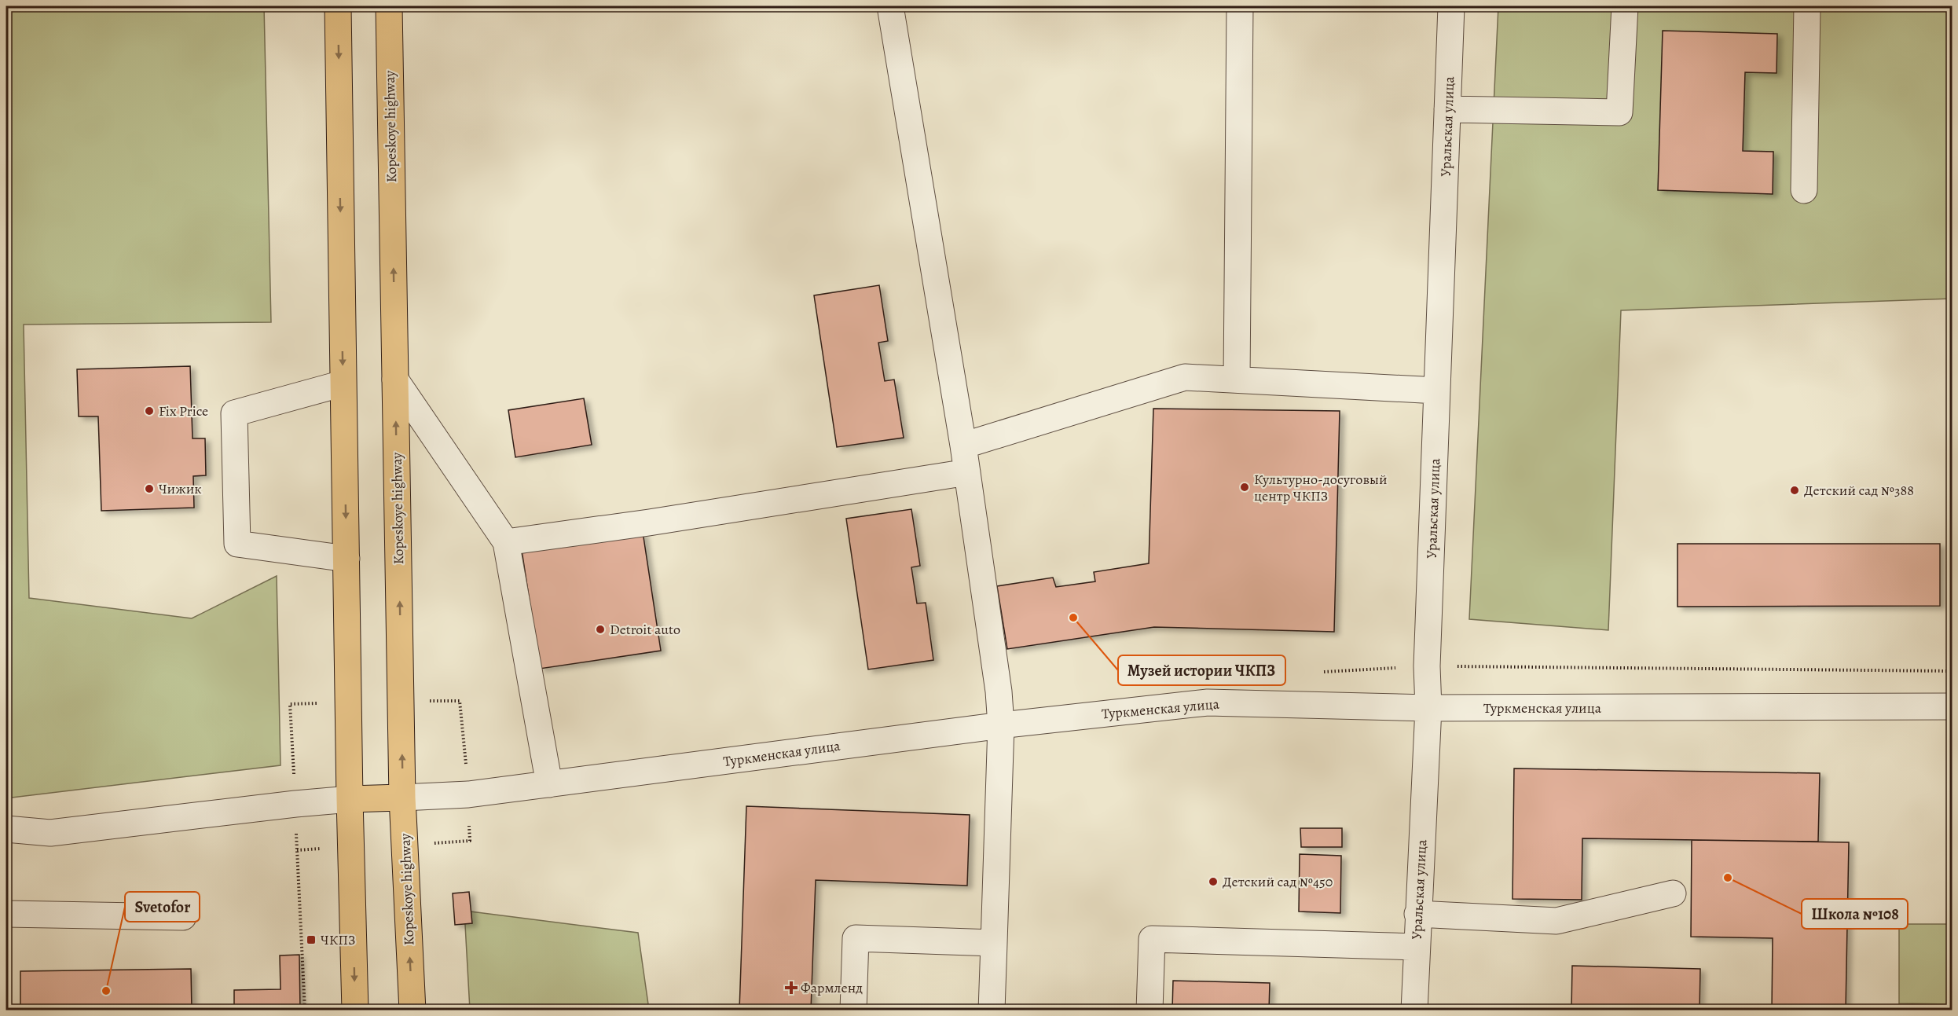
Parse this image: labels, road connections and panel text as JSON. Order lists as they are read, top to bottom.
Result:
{
  "streets": {
    "main road": ["Kopeskoye highway"],
    "street": ["Уральская улица", "Туркменская улица"]
  },
  "crossings": [
    ["Kopeskoye highway", "Туркменская улица"],
    ["Уральская улица", "Туркменская улица"]
  ],
  "places": {
    "other": [
      "Fix Price",
      "Культурно-досуговый центр ЧКПЗ",
      "Чижик",
      "Детский сад №388",
      "Музей истории ЧКПЗ",
      "Detroit auto",
      "Школа №108",
      "Детский сад №450",
      "Svetofor"
    ],
    "transit": ["ЧКПЗ"],
    "health": ["Фармленд"]
  }
}
